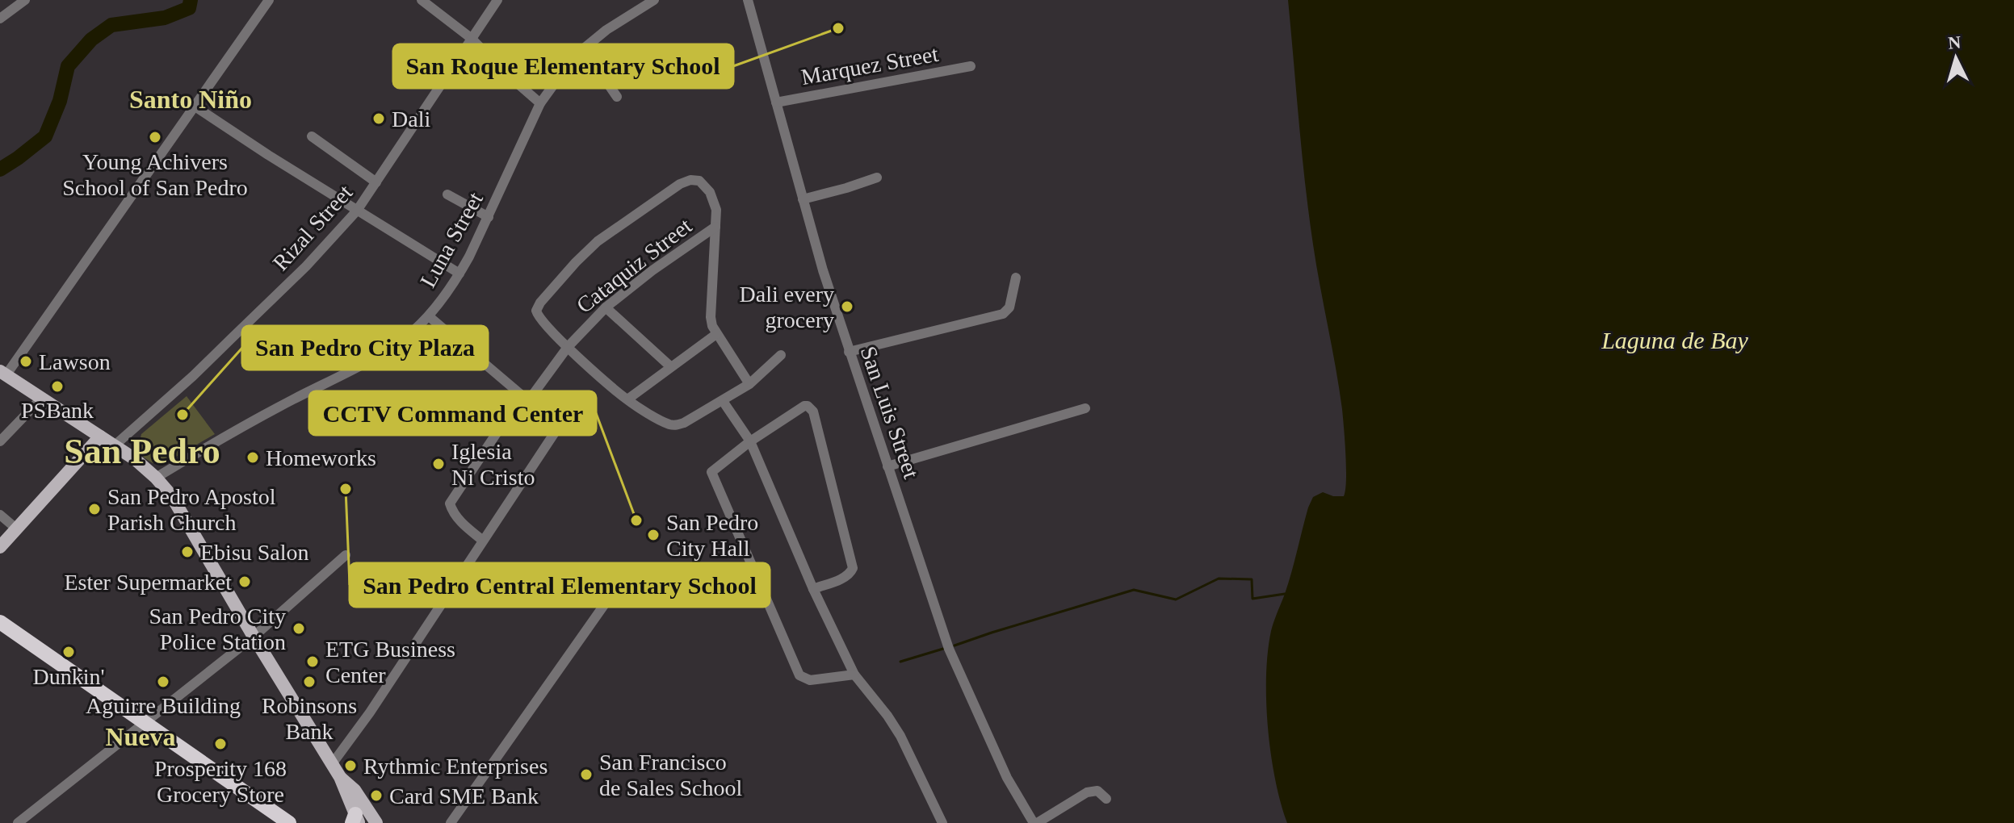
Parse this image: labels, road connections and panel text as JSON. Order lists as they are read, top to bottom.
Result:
{
  "streets": {
    "street": [
      "Marquez Street",
      "Rizal Street",
      "Luna Street",
      "Cataquiz Street",
      "San Luis Street"
    ]
  },
  "crossings": [
    ["Marquez Street", "San Luis Street"]
  ],
  "districts": ["Santo Niño", "San Pedro", "Nueva"],
  "water": ["Laguna de Bay"],
  "places": [
    "San Roque Elementary School",
    "Dali",
    "Young Achivers School of San Pedro",
    "Dali every grocery",
    "Lawson",
    "PSBank",
    "San Pedro City Plaza",
    "Homeworks",
    "Iglesia Ni Cristo",
    "San Pedro Central Elementary School",
    "San Pedro Apostol Parish Church",
    "CCTV Command Center",
    "San Pedro City Hall",
    "Ebisu Salon",
    "Ester Supermarket",
    "San Pedro City Police Station",
    "Dunkin'",
    "ETG Business Center",
    "Aguirre Building",
    "Robinsons Bank",
    "Prosperity 168 Grocery Store",
    "Rythmic Enterprises",
    "San Francisco de Sales School",
    "Card SME Bank"
  ],
  "north": "top"
}
